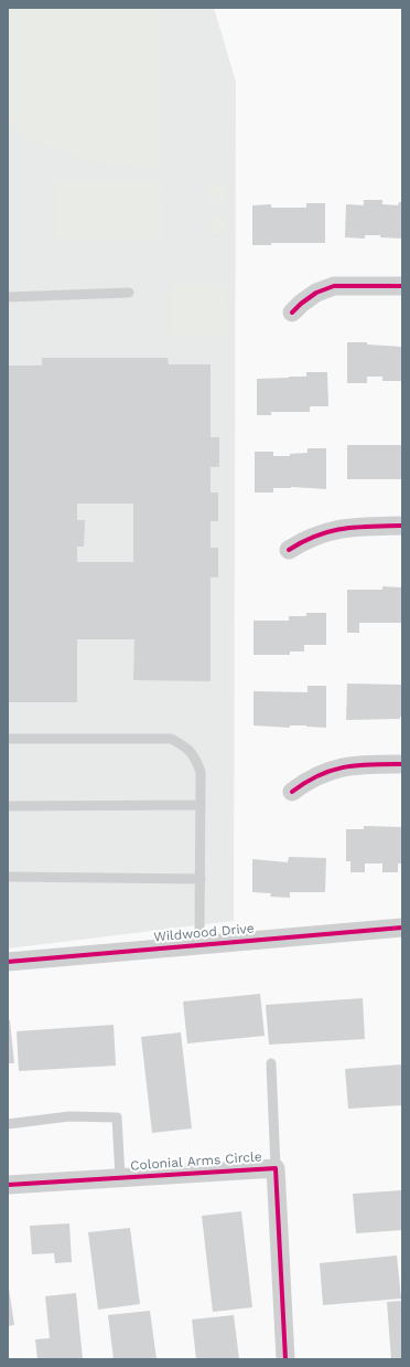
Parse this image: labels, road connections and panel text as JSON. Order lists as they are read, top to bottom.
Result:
{
  "streets": {
    "street": ["Wildwood Drive", "Colonial Arms Circle"]
  }
}
